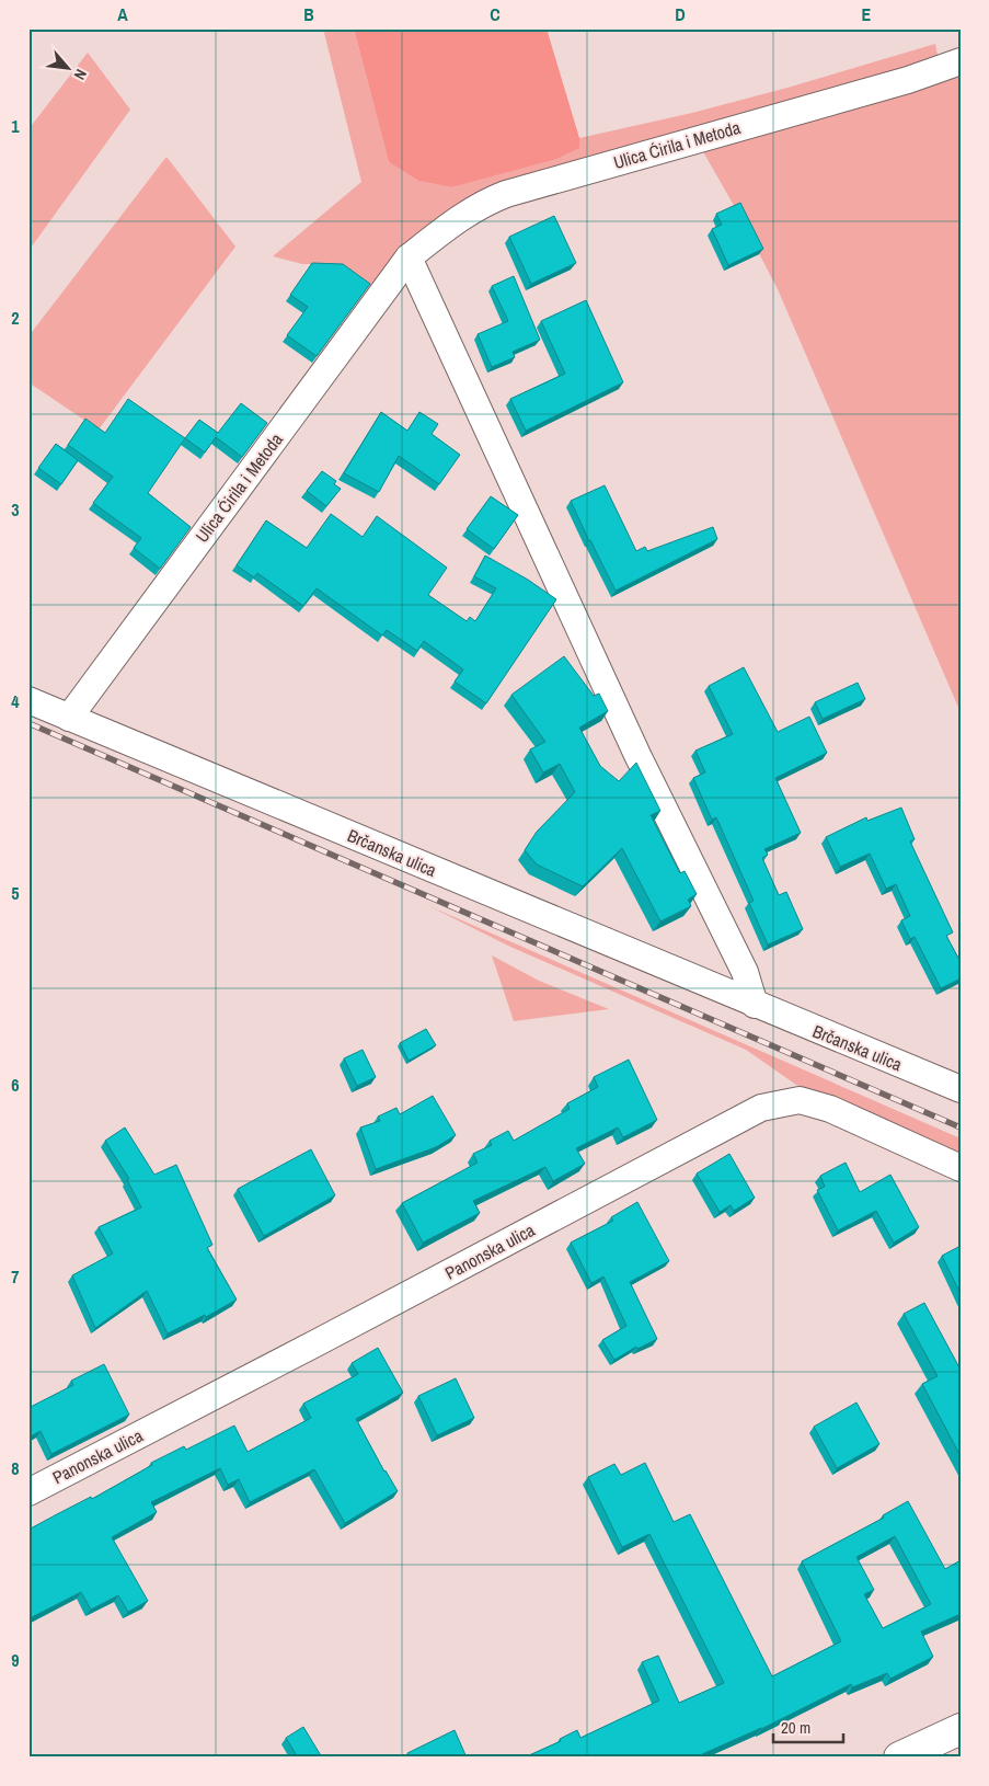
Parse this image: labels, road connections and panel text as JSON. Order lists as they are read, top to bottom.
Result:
{
  "streets": {
    "street": ["Ulica Ćirila i Metoda", "Brčanska ulica", "Panonska ulica"]
  },
  "crossings": [
    ["Ulica Ćirila i Metoda", "Brčanska ulica"]
  ],
  "scale_bar": "20 m",
  "north": "bottom right",
  "grid": {
    "columns": [
      "A",
      "B",
      "C",
      "D",
      "E"
    ],
    "rows": [
      "1",
      "2",
      "3",
      "4",
      "5",
      "6",
      "7",
      "8",
      "9"
    ]
  }
}
